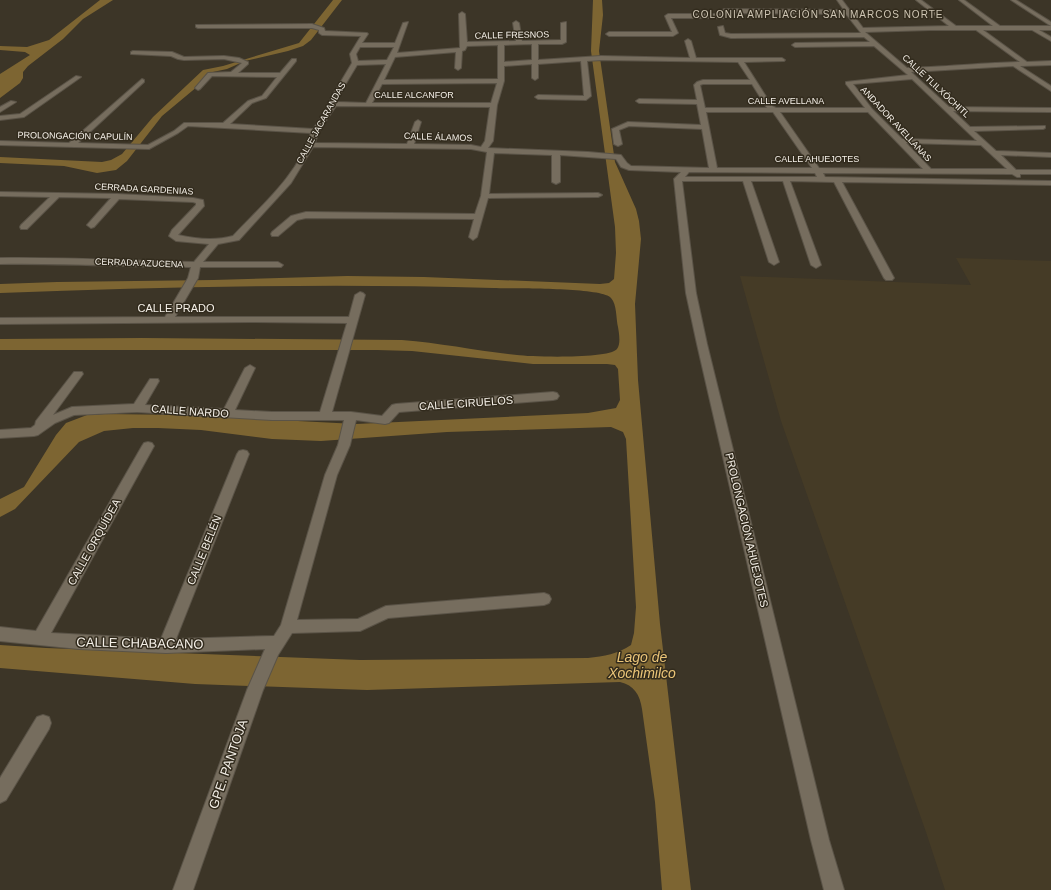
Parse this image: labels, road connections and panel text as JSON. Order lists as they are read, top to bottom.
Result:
{
  "streets": {
    "street": [
      "CALLE FRESNOS",
      "CALLE TLILXÓCHITL",
      "CALLE ALCANFOR",
      "CALLE AVELLANA",
      "CALLE JACARANDAS",
      "ANDADOR AVELLANAS",
      "PROLONGACIÓN CAPULÍN",
      "CALLE ÁLAMOS",
      "CALLE AHUEJOTES",
      "CERRADA GARDENIAS",
      "CERRADA AZUCENA",
      "CALLE PRADO",
      "CALLE CIRUELOS",
      "CALLE NARDO",
      "PROLONGACIÓN AHUEJOTES",
      "CALLE ORQUÍDEA",
      "CALLE BELÉN",
      "CALLE CHABACANO",
      "GPE. PANTOJA"
    ]
  },
  "crossings": [
    ["CALLE TLILXÓCHITL", "ANDADOR AVELLANAS"],
    ["CALLE TLILXÓCHITL", "CALLE AHUEJOTES"],
    ["CALLE ALCANFOR", "CALLE JACARANDAS"],
    ["CALLE AVELLANA", "ANDADOR AVELLANAS"],
    ["CALLE JACARANDAS", "CALLE ÁLAMOS"],
    ["CALLE JACARANDAS", "CERRADA GARDENIAS"],
    ["ANDADOR AVELLANAS", "CALLE AHUEJOTES"],
    ["CALLE ÁLAMOS", "CALLE AHUEJOTES"],
    ["CALLE AHUEJOTES", "PROLONGACIÓN AHUEJOTES"],
    ["CALLE CIRUELOS", "CALLE NARDO"],
    ["CALLE NARDO", "GPE. PANTOJA"],
    ["CALLE ORQUÍDEA", "CALLE CHABACANO"],
    ["CALLE BELÉN", "CALLE CHABACANO"],
    ["CALLE CHABACANO", "GPE. PANTOJA"]
  ],
  "districts": ["COLONIA AMPLIACIÓN SAN MARCOS NORTE"],
  "water": ["Lago de Xochimilco"]
}
